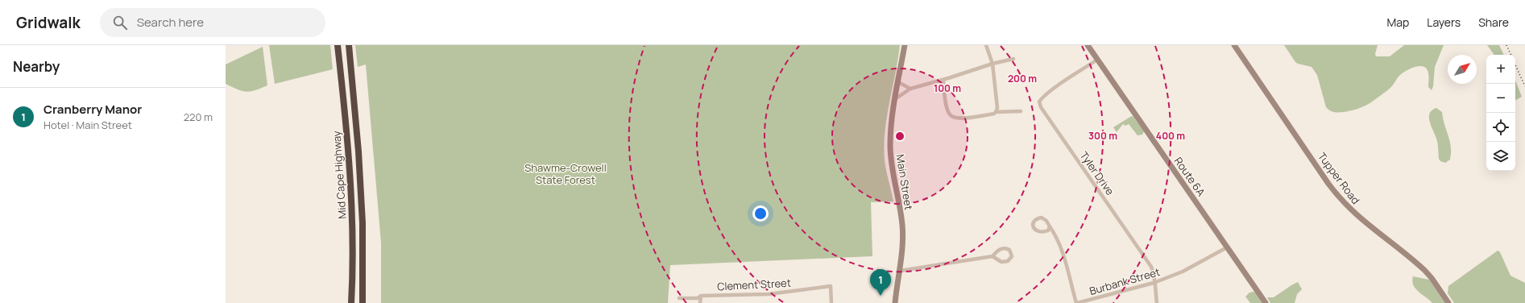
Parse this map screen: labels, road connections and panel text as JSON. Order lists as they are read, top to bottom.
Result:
{
  "streets": {
    "highway": ["Mid Cape Highway"],
    "main road": ["Route 6A", "Tupper Road", "Main Street"],
    "street": ["Tyler Drive", "Burbank Street", "Clement Street"]
  },
  "crossings": [
    ["Tyler Drive", "Route 6A"],
    ["Tyler Drive", "Burbank Street"],
    ["Route 6A", "Burbank Street"]
  ],
  "parks": ["Shawme-Crowell State Forest"],
  "north": "top right",
  "page": {
    "header": "Gridwalk",
    "search": "Search here",
    "nav": ["Map", "Layers", "Share"],
    "heading": "Nearby",
    "map_buttons": ["+", "−"],
    "list": [
      {
        "mark": "1",
        "name": "Cranberry Manor",
        "note": "Hotel · Main Street",
        "value": "220 m"
      }
    ],
    "pins": "1"
  },
  "rings": [
    "200 m",
    "100 m",
    "300 m",
    "400 m"
  ]
}
